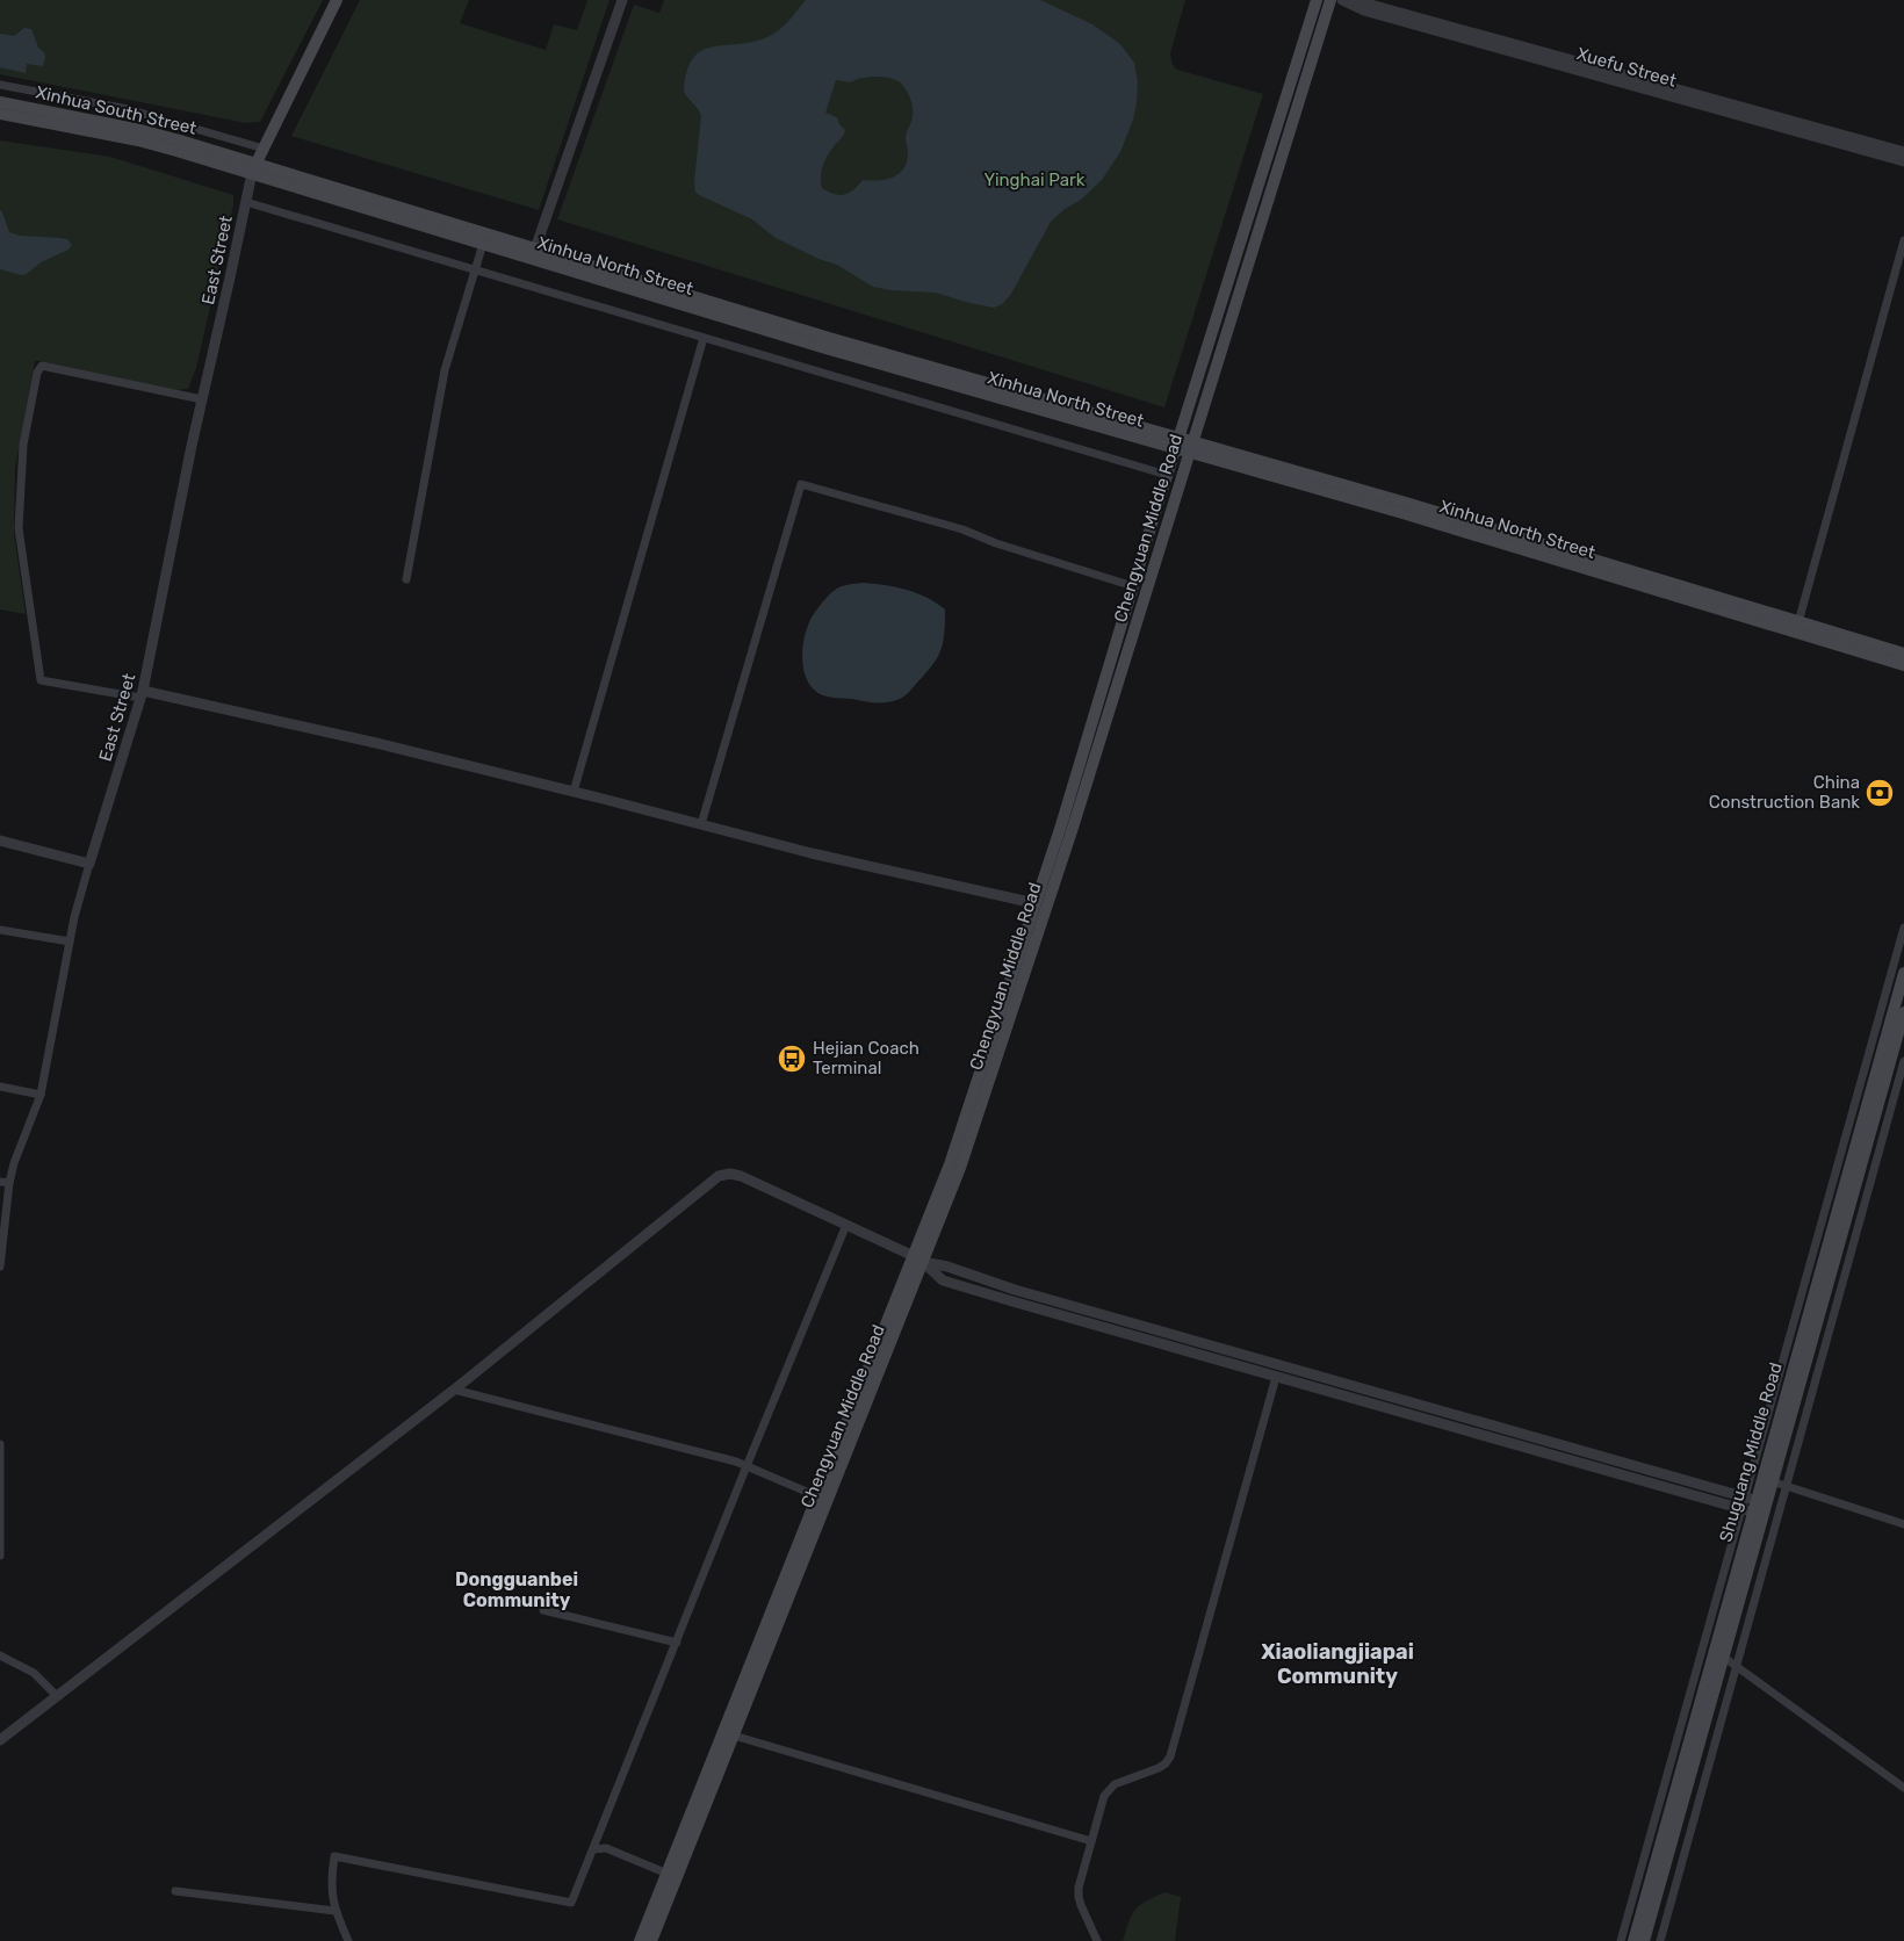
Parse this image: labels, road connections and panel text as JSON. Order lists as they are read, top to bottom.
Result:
{
  "streets": {
    "main road": [
      "Xinhua South Street",
      "Xinhua North Street",
      "Chengyuan Middle Road",
      "Shuguang Middle Road"
    ],
    "street": ["Xuefu Street", "East Street"]
  },
  "crossings": [
    ["Xinhua South Street", "East Street"],
    ["Xinhua South Street", "Xinhua North Street"],
    ["East Street", "Xinhua North Street"],
    ["Xinhua North Street", "Chengyuan Middle Road"]
  ],
  "districts": ["Dongguanbei Community", "Xiaoliangjiapai Community"],
  "parks": ["Yinghai Park"],
  "places": {
    "bank": ["China Construction Bank"],
    "bus stop": ["Hejian Coach Terminal"]
  }
}
